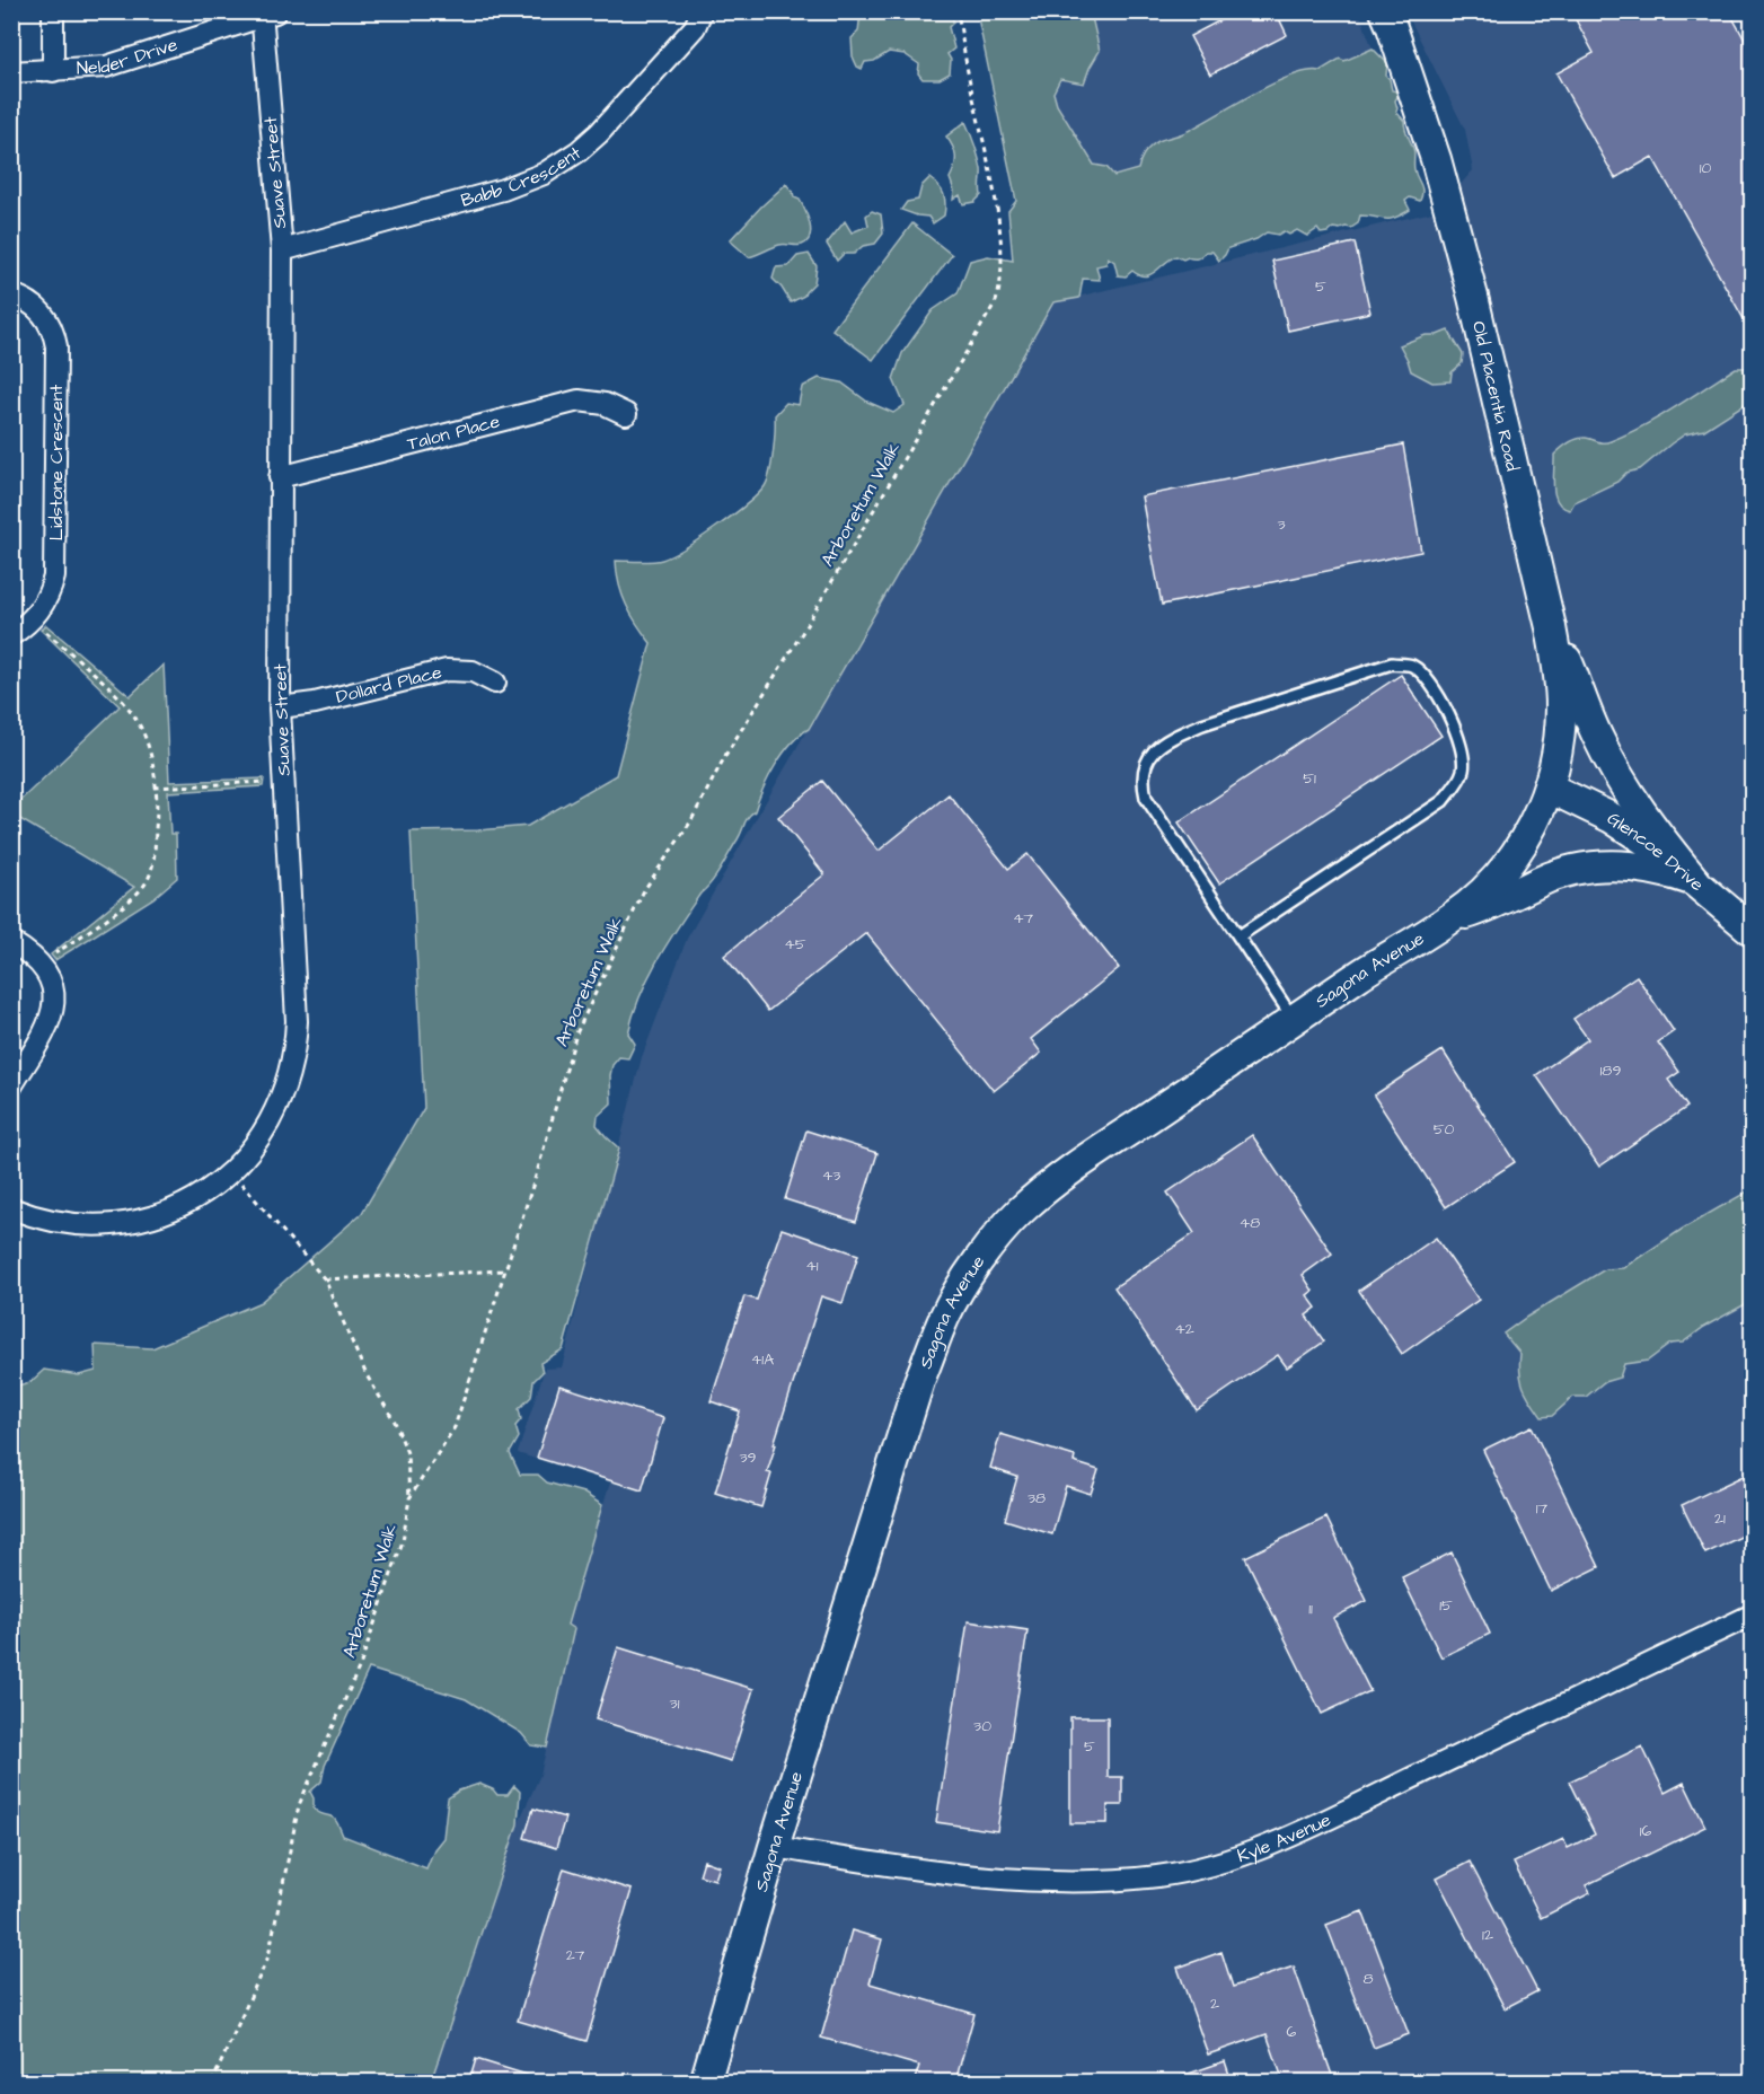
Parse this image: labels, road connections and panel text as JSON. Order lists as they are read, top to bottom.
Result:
{
  "streets": {
    "main road": ["Old Placentia Road", "Glencoe Drive", "Sagona Avenue"],
    "street": [
      "Nelder Drive",
      "Suave Street",
      "Babb Crescent",
      "Talon Place",
      "Lidstone Crescent",
      "Dollard Place",
      "Kyle Avenue"
    ],
    "path": ["Arboretum Walk"]
  },
  "crossings": [
    ["Nelder Drive", "Suave Street"],
    ["Suave Street", "Babb Crescent"],
    ["Suave Street", "Talon Place"],
    ["Suave Street", "Dollard Place"],
    ["Old Placentia Road", "Glencoe Drive"],
    ["Old Placentia Road", "Sagona Avenue"],
    ["Glencoe Drive", "Sagona Avenue"],
    ["Sagona Avenue", "Kyle Avenue"]
  ],
  "house_numbers": [
    "10",
    "5",
    "3",
    "51",
    "47",
    "45",
    "189",
    "50",
    "43",
    "48",
    "41",
    "42",
    "41A",
    "39",
    "38",
    "17",
    "21",
    "15",
    "11",
    "31",
    "30",
    "5",
    "16",
    "12",
    "27",
    "8",
    "2",
    "6"
  ]
}
